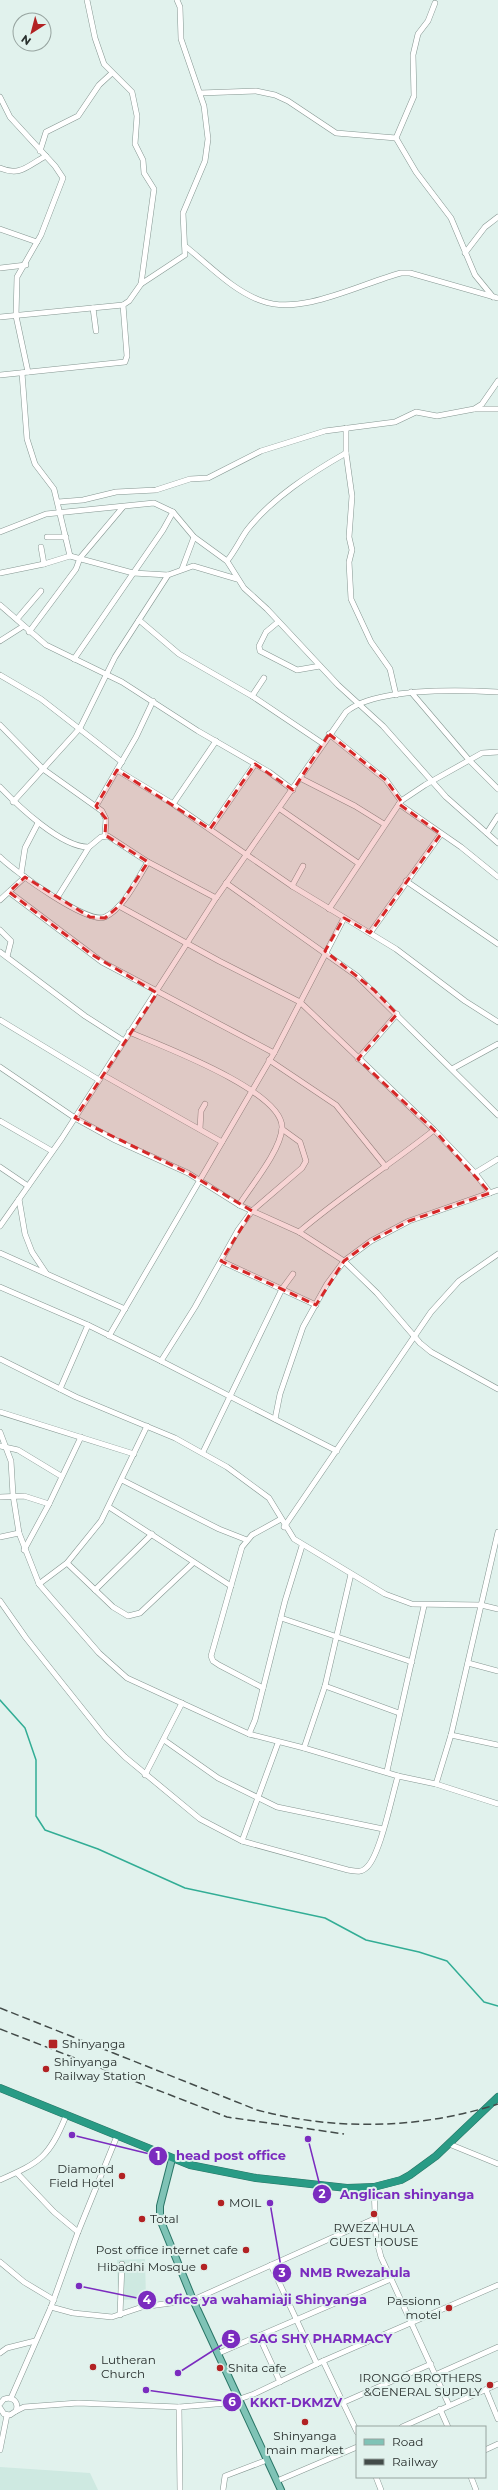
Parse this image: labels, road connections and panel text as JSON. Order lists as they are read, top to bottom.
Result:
{
  "places": {
    "transit": ["Shinyanga"],
    "other": [
      "Shinyanga Railway Station",
      "head post office",
      "Anglican shinyanga",
      "Diamond Field Hotel",
      "MOIL",
      "NMB Rwezahula",
      "RWEZAHULA GUEST HOUSE",
      "Total",
      "Post office internet cafe",
      "Hibadhi Mosque",
      "ofice ya wahamiaji Shinyanga",
      "Passionn motel",
      "Lutheran Church",
      "Shita cafe",
      "SAG SHY PHARMACY",
      "IRONGO BROTHERS &GENERAL SUPPLY",
      "KKKT-DKMZV",
      "Shinyanga main market"
    ]
  },
  "legend": ["Road", "Railway"],
  "north": "bottom left"
}
